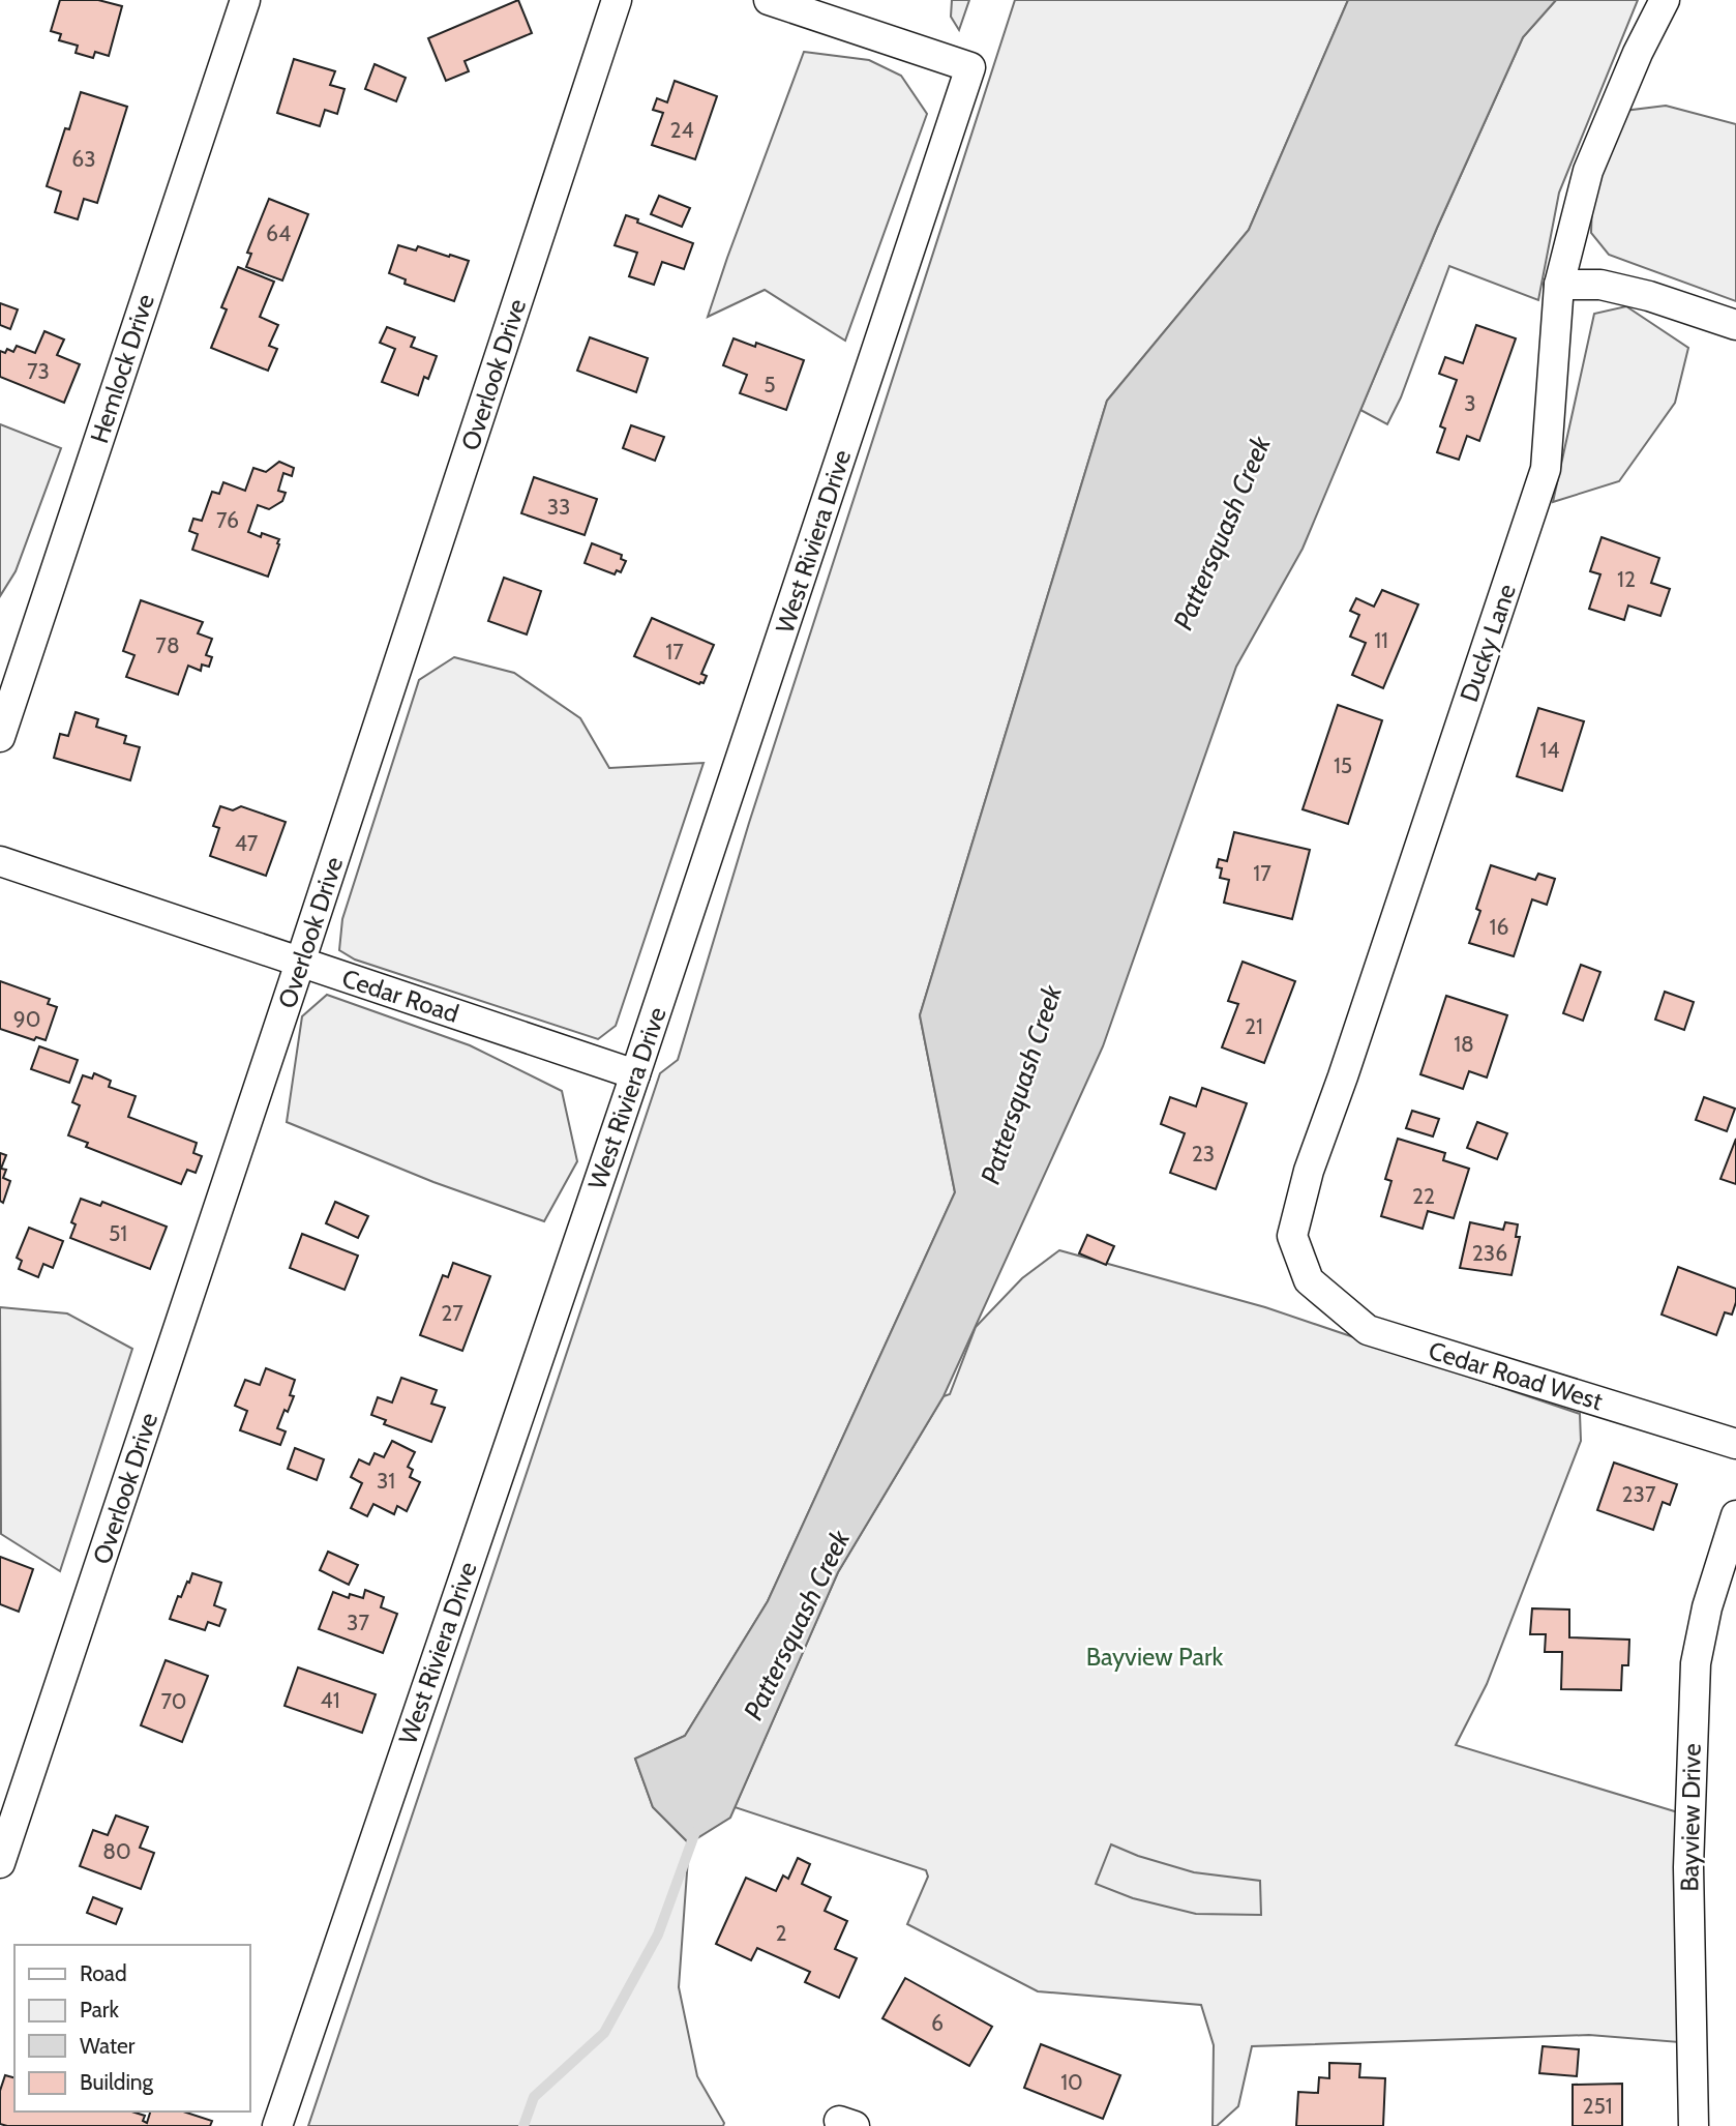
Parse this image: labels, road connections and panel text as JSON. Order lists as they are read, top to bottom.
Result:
{
  "streets": {
    "street": [
      "Hemlock Drive",
      "Overlook Drive",
      "West Riviera Drive",
      "Ducky Lane",
      "Cedar Road",
      "Cedar Road West",
      "Bayview Drive"
    ]
  },
  "crossings": [
    ["Overlook Drive", "Cedar Road"],
    ["West Riviera Drive", "Cedar Road"],
    ["Ducky Lane", "Cedar Road West"]
  ],
  "water": ["Pattersquash Creek"],
  "parks": ["Bayview Park"],
  "house_numbers": [
    "24",
    "63",
    "64",
    "73",
    "5",
    "3",
    "33",
    "76",
    "12",
    "11",
    "78",
    "17",
    "14",
    "15",
    "47",
    "17",
    "16",
    "90",
    "21",
    "18",
    "23",
    "22",
    "51",
    "236",
    "27",
    "31",
    "237",
    "37",
    "41",
    "70",
    "80",
    "2",
    "6",
    "10",
    "251"
  ],
  "legend": [
    "Road",
    "Park",
    "Water",
    "Building"
  ]
}
